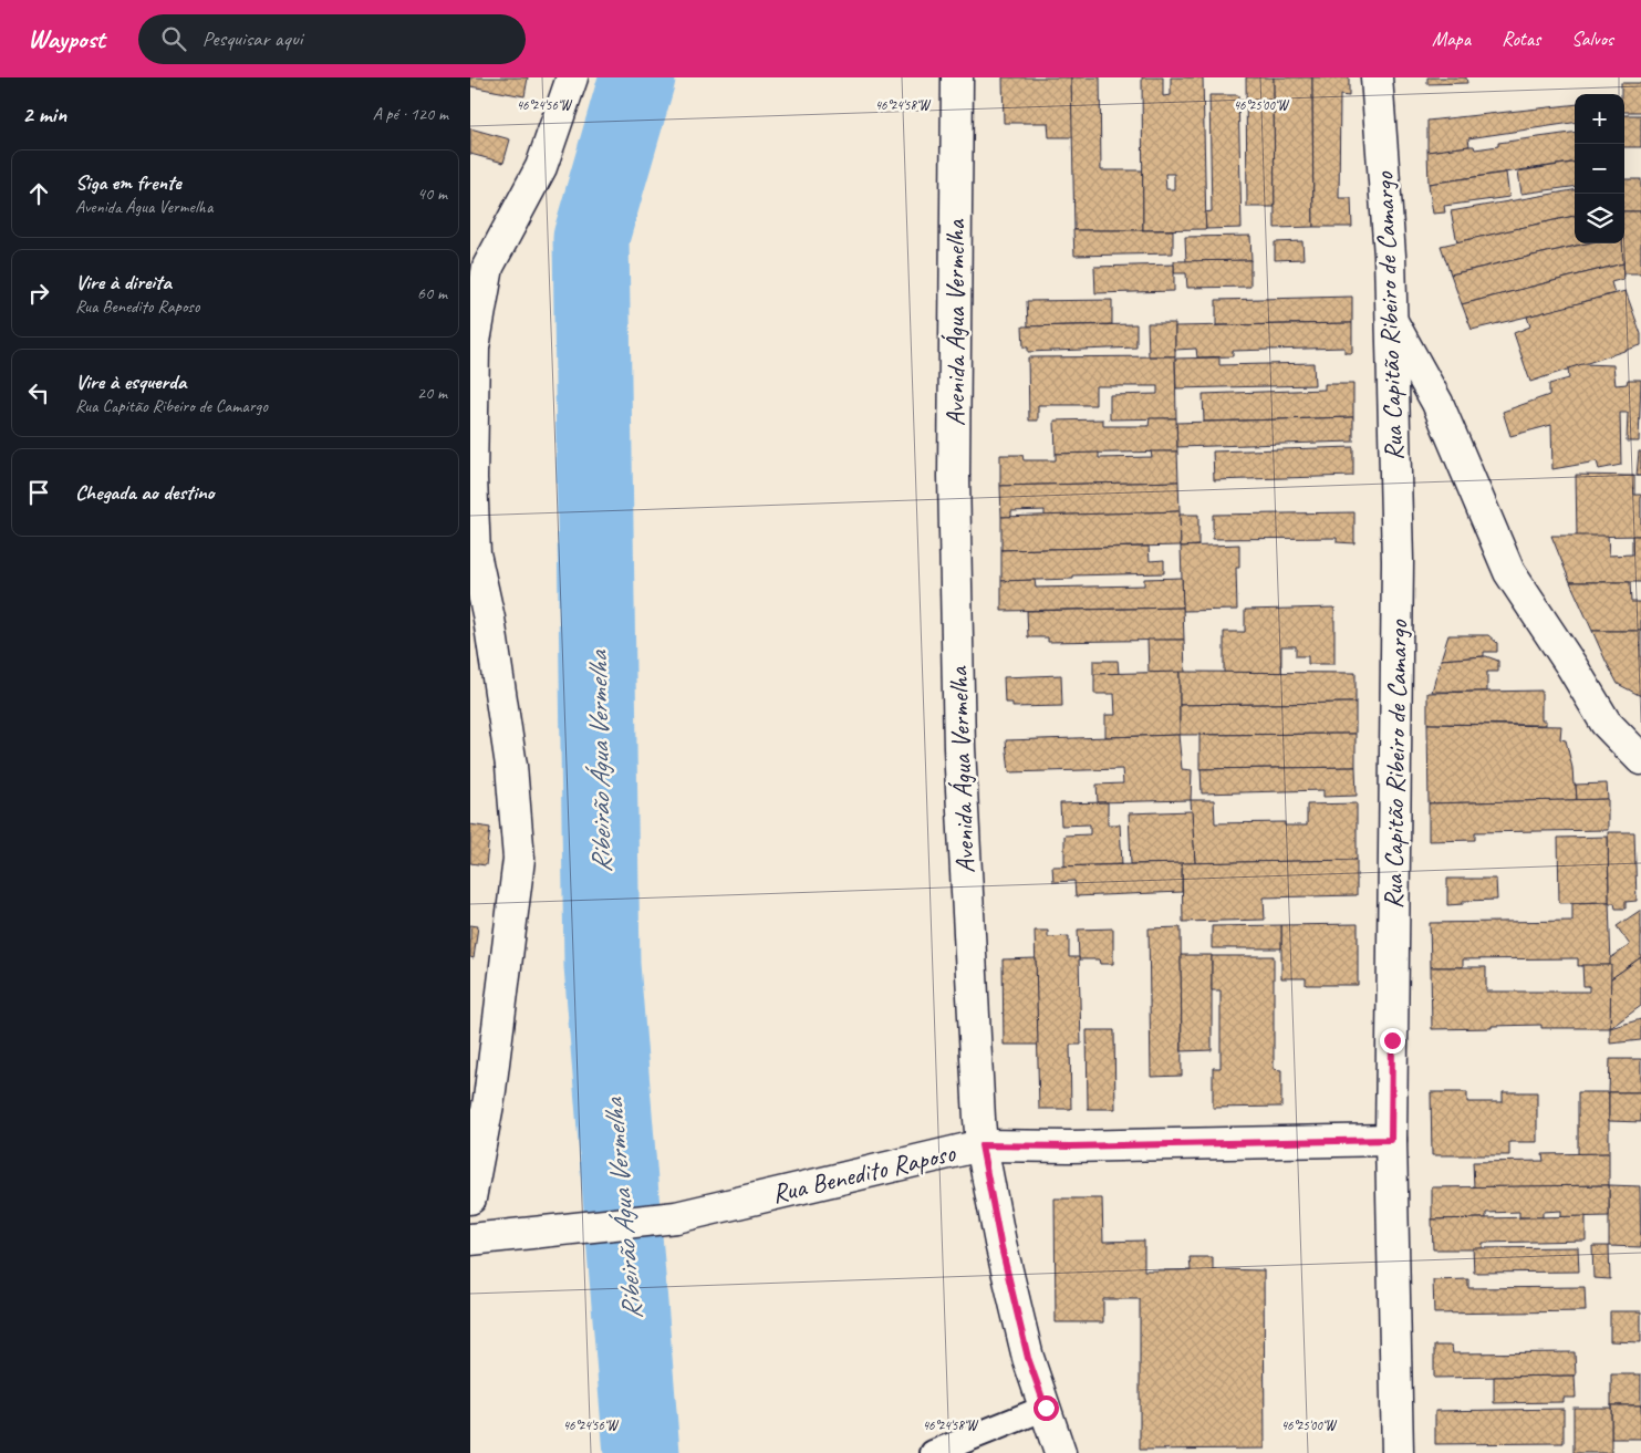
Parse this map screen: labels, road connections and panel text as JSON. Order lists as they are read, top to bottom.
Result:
{
  "streets": {
    "street": ["Rua Capitão Ribeiro de Camargo", "Avenida Água Vermelha", "Rua Benedito Raposo"]
  },
  "crossings": [
    ["Rua Capitão Ribeiro de Camargo", "Rua Benedito Raposo"],
    ["Avenida Água Vermelha", "Rua Benedito Raposo"]
  ],
  "water": ["Ribeirão Água Vermelha"],
  "page": {
    "header": "Waypost",
    "search": "Pesquisar aqui",
    "nav": ["Mapa", "Rotas", "Salvos"],
    "heading": ["2 min", "A pé · 120 m"],
    "map_buttons": ["+", "−"],
    "list": [
      ["Siga em frente", "Avenida Água Vermelha", "40 m"],
      ["Vire à direita", "Rua Benedito Raposo", "60 m"],
      ["Vire à esquerda", "Rua Capitão Ribeiro de Camargo", "20 m"],
      "Chegada ao destino"
    ]
  },
  "coordinates": ["46°24'56\"W", "46°24'58\"W", "46°25'00\"W"]
}
